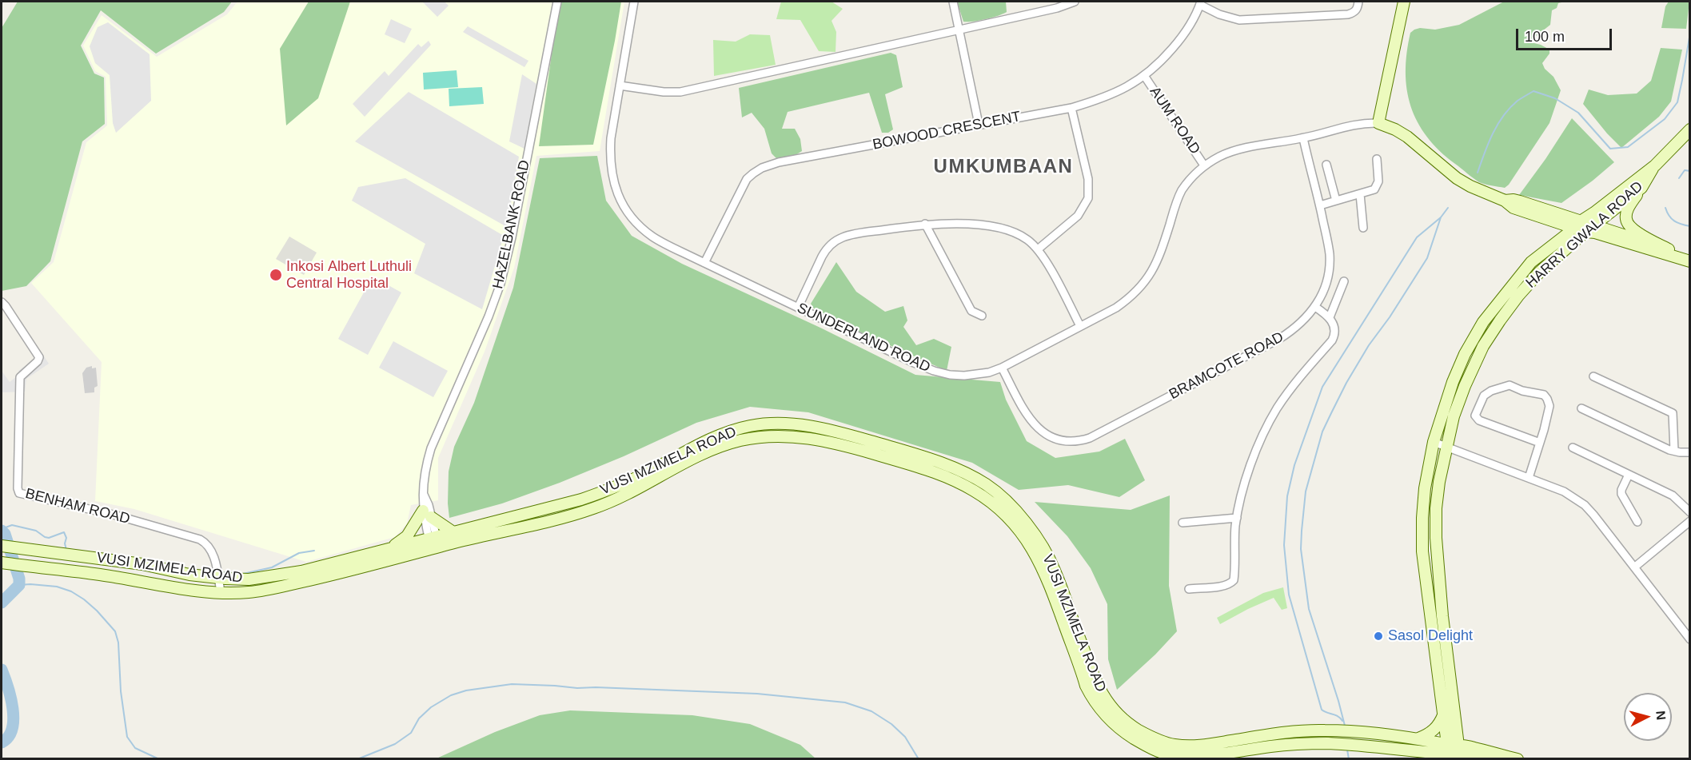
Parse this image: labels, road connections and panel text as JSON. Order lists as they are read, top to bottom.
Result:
{
  "streets": {
    "main road": ["HARRY GWALA ROAD", "VUSI MZIMELA ROAD"],
    "street": [
      "AUM ROAD",
      "BOWOOD CRESCENT",
      "HAZELBANK ROAD",
      "SUNDERLAND ROAD",
      "BRAMCOTE ROAD",
      "BENHAM ROAD"
    ]
  },
  "crossings": [
    ["AUM ROAD", "BOWOOD CRESCENT"],
    ["AUM ROAD", "SUNDERLAND ROAD"],
    ["BOWOOD CRESCENT", "SUNDERLAND ROAD"],
    ["HAZELBANK ROAD", "VUSI MZIMELA ROAD"],
    ["HARRY GWALA ROAD", "VUSI MZIMELA ROAD"],
    ["SUNDERLAND ROAD", "BRAMCOTE ROAD"],
    ["VUSI MZIMELA ROAD", "BENHAM ROAD"]
  ],
  "districts": ["UMKUMBAAN"],
  "places": ["Inkosi Albert Luthuli Central Hospital", "Sasol Delight"],
  "scale_bar": "100 m",
  "north": "right"
}
